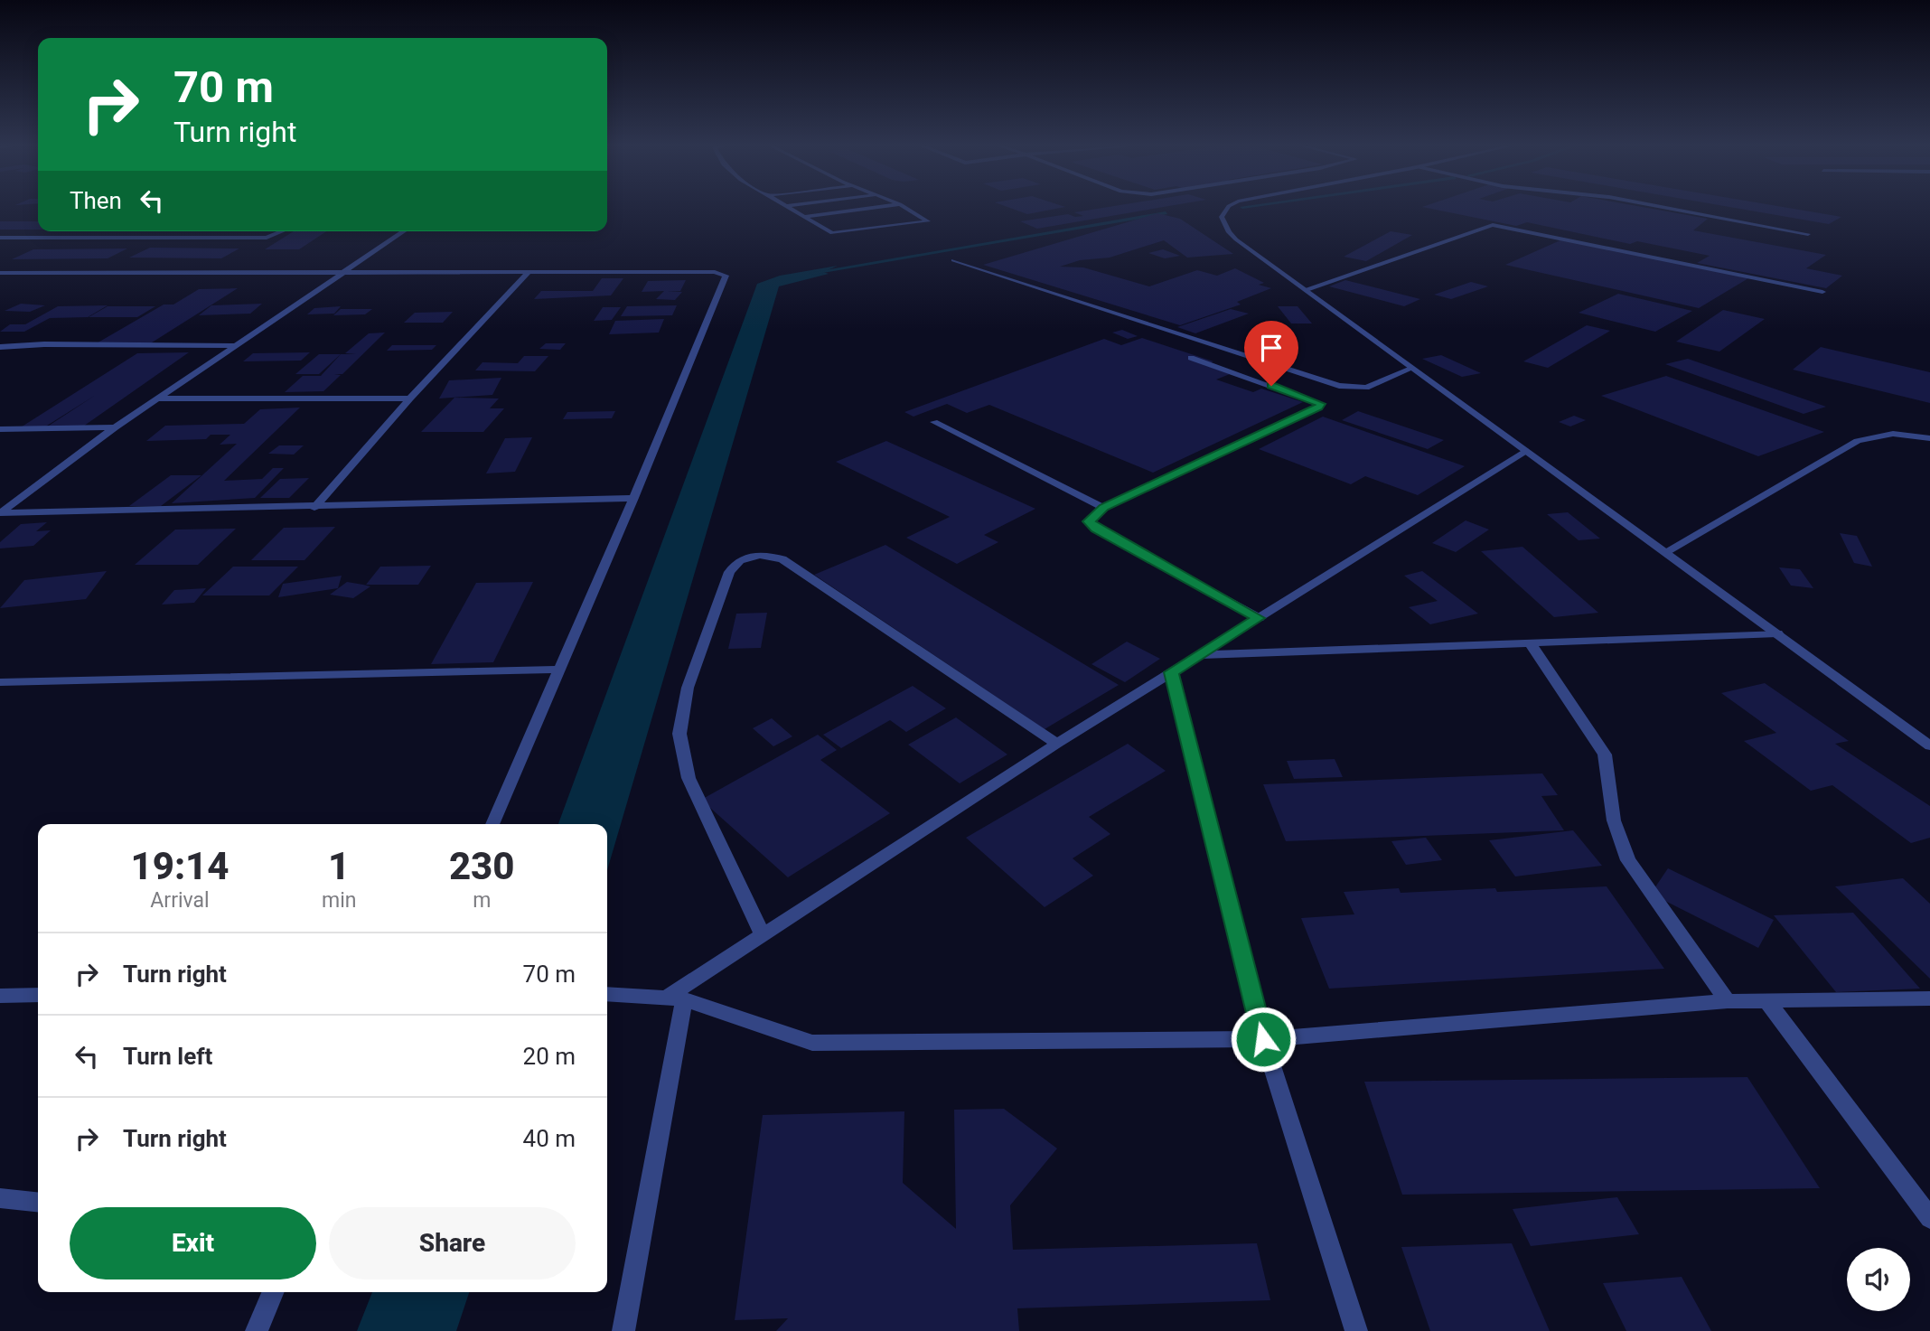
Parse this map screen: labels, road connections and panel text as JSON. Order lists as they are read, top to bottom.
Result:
{
  "page": {
    "turn": ["70 m", "Turn right"],
    "then": "Then",
    "eta": [
      "19:14",
      "Arrival",
      "1",
      "min",
      "230",
      "m"
    ],
    "list": [
      {
        "name": "Turn right",
        "value": "70 m"
      },
      {
        "name": "Turn left",
        "value": "20 m"
      },
      {
        "name": "Turn right",
        "value": "40 m"
      }
    ],
    "buttons": ["Exit", "Share"]
  }
}
